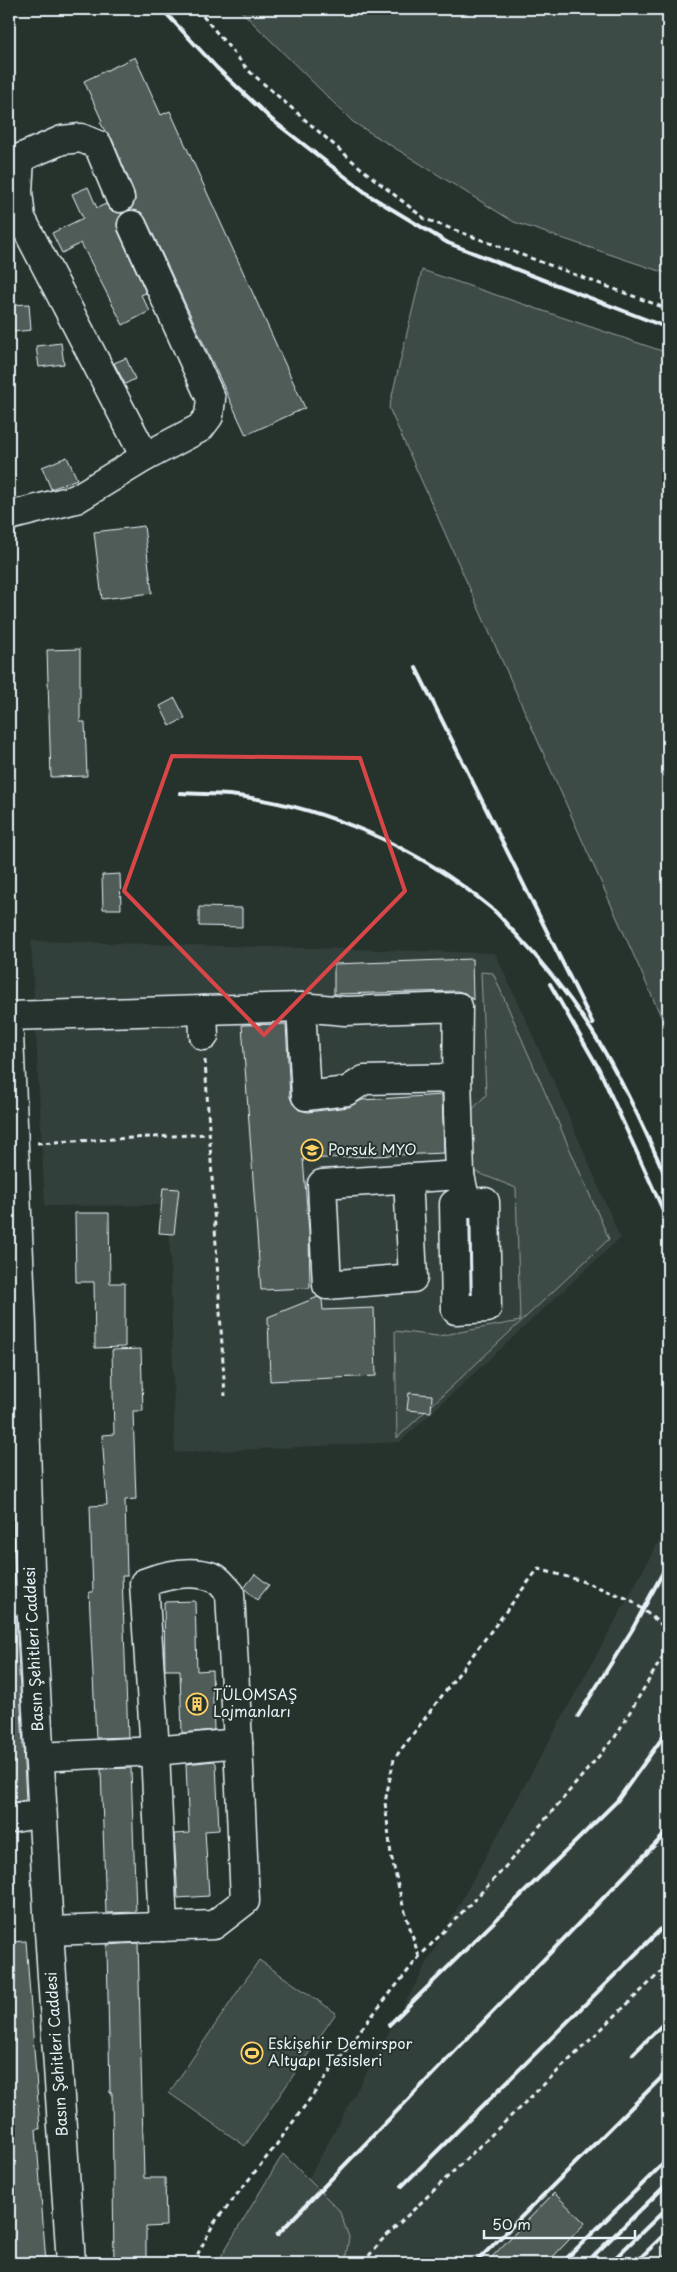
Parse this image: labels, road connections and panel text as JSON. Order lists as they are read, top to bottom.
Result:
{
  "streets": {
    "main road": ["Basın Şehitleri Caddesi"]
  },
  "places": {
    "school or university": ["Porsuk MYO"],
    "building": ["TÜLOMSAŞ Lojmanları"],
    "sports": ["Eskişehir Demirspor Altyapı Tesisleri"]
  },
  "scale_bar": "50 m"
}
